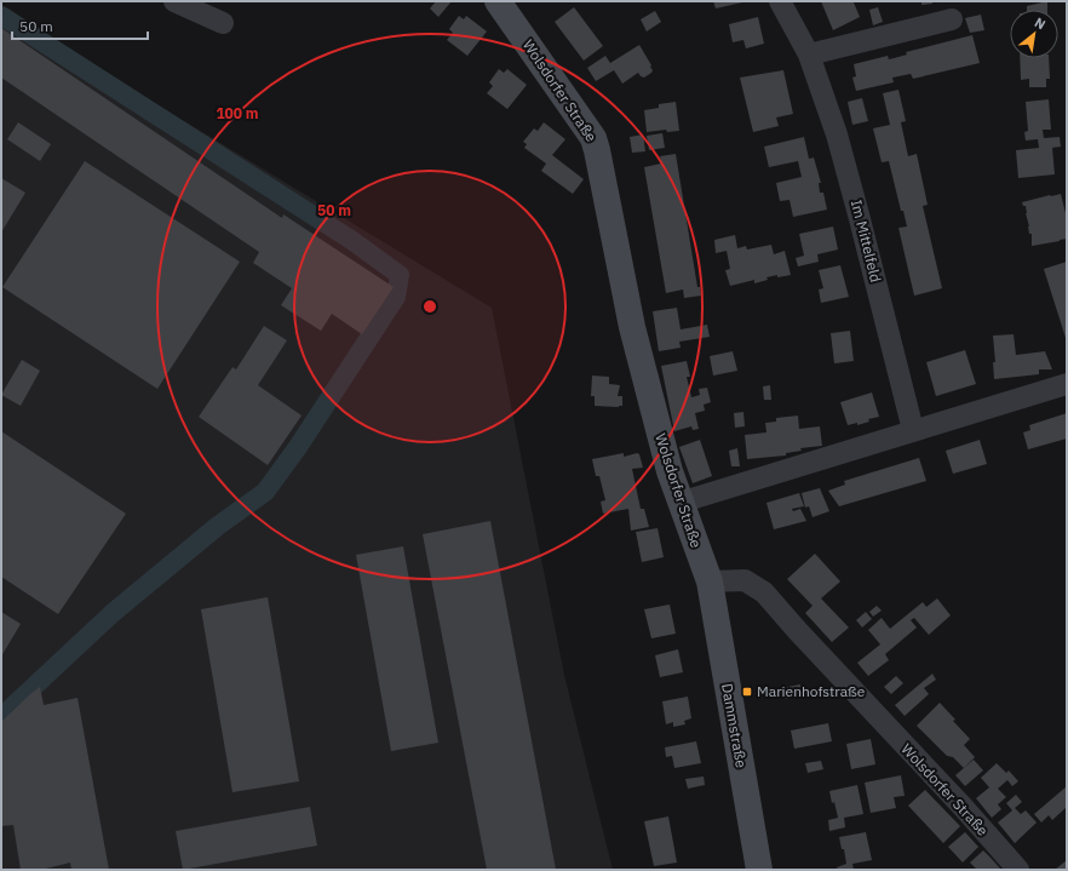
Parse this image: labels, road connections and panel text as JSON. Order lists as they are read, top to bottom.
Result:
{
  "streets": {
    "street": ["Wolsdorfer Straße", "Im Mittelfeld", "Dammstraße"]
  },
  "crossings": [
    ["Wolsdorfer Straße", "Dammstraße"]
  ],
  "places": {
    "transit": ["Marienhofstraße"]
  },
  "scale_bar": "50 m",
  "north": "top right",
  "rings": ["100 m", "50 m"]
}
